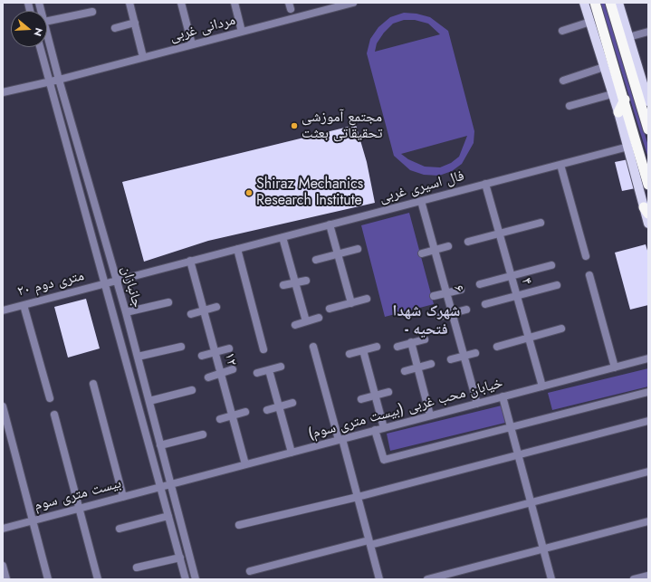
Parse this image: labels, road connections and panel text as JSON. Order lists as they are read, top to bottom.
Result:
{
  "streets": {
    "street": [
      "مردانی غربی",
      "فال اسیری غربی",
      "۴",
      "۲۰ متری دوم",
      "جانبازان",
      "۶",
      "۱۲",
      "خیابان محب غربی (بیست متری سوم)",
      "بیست متری سوم"
    ]
  },
  "crossings": [
    ["مردانی غربی", "جانبازان"],
    ["فال اسیری غربی", "۴"],
    ["فال اسیری غربی", "۲۰ متری دوم"],
    ["فال اسیری غربی", "جانبازان"],
    ["فال اسیری غربی", "۶"],
    ["فال اسیری غربی", "۱۲"],
    ["۴", "خیابان محب غربی (بیست متری سوم)"],
    ["۲۰ متری دوم", "جانبازان"],
    ["جانبازان", "خیابان محب غربی (بیست متری سوم)"],
    ["جانبازان", "بیست متری سوم"],
    ["۶", "خیابان محب غربی (بیست متری سوم)"],
    ["۱۲", "خیابان محب غربی (بیست متری سوم)"],
    ["خیابان محب غربی (بیست متری سوم)", "بیست متری سوم"]
  ],
  "districts": ["شهرک شهدا - فتحیه"],
  "places": ["مجتمع آموزشی تحقیقاتی بعثت", "Shiraz Mechanics Research Institute"],
  "north": "right"
}
